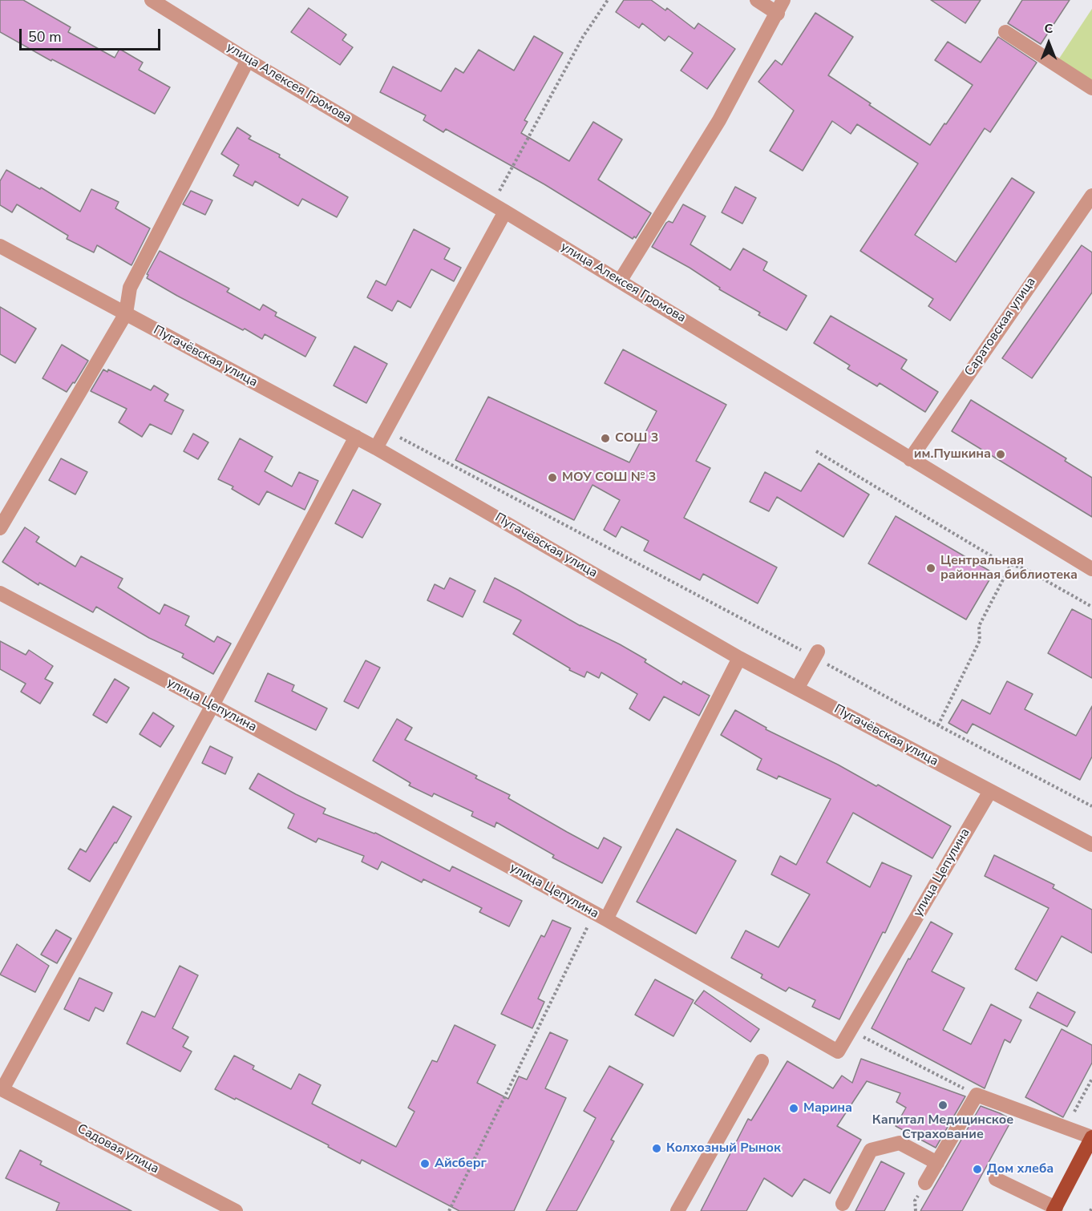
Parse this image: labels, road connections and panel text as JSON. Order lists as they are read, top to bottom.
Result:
{
  "streets": {
    "street": [
      "улица Алексея Громова",
      "Саратовская улица",
      "Пугачёвская улица",
      "улица Цепулина",
      "Садовая улица"
    ]
  },
  "crossings": [
    ["улица Алексея Громова", "Саратовская улица"],
    ["Пугачёвская улица", "улица Цепулина"]
  ],
  "places": [
    "СОШ 3",
    "им.Пушкина",
    "МОУ СОШ № 3",
    "Центральная районная библиотека",
    "Капитал Медицинское Страхование",
    "Марина",
    "Колхозный Рынок",
    "Айсберг",
    "Дом хлеба"
  ],
  "scale_bar": "50 m",
  "north": "top"
}
